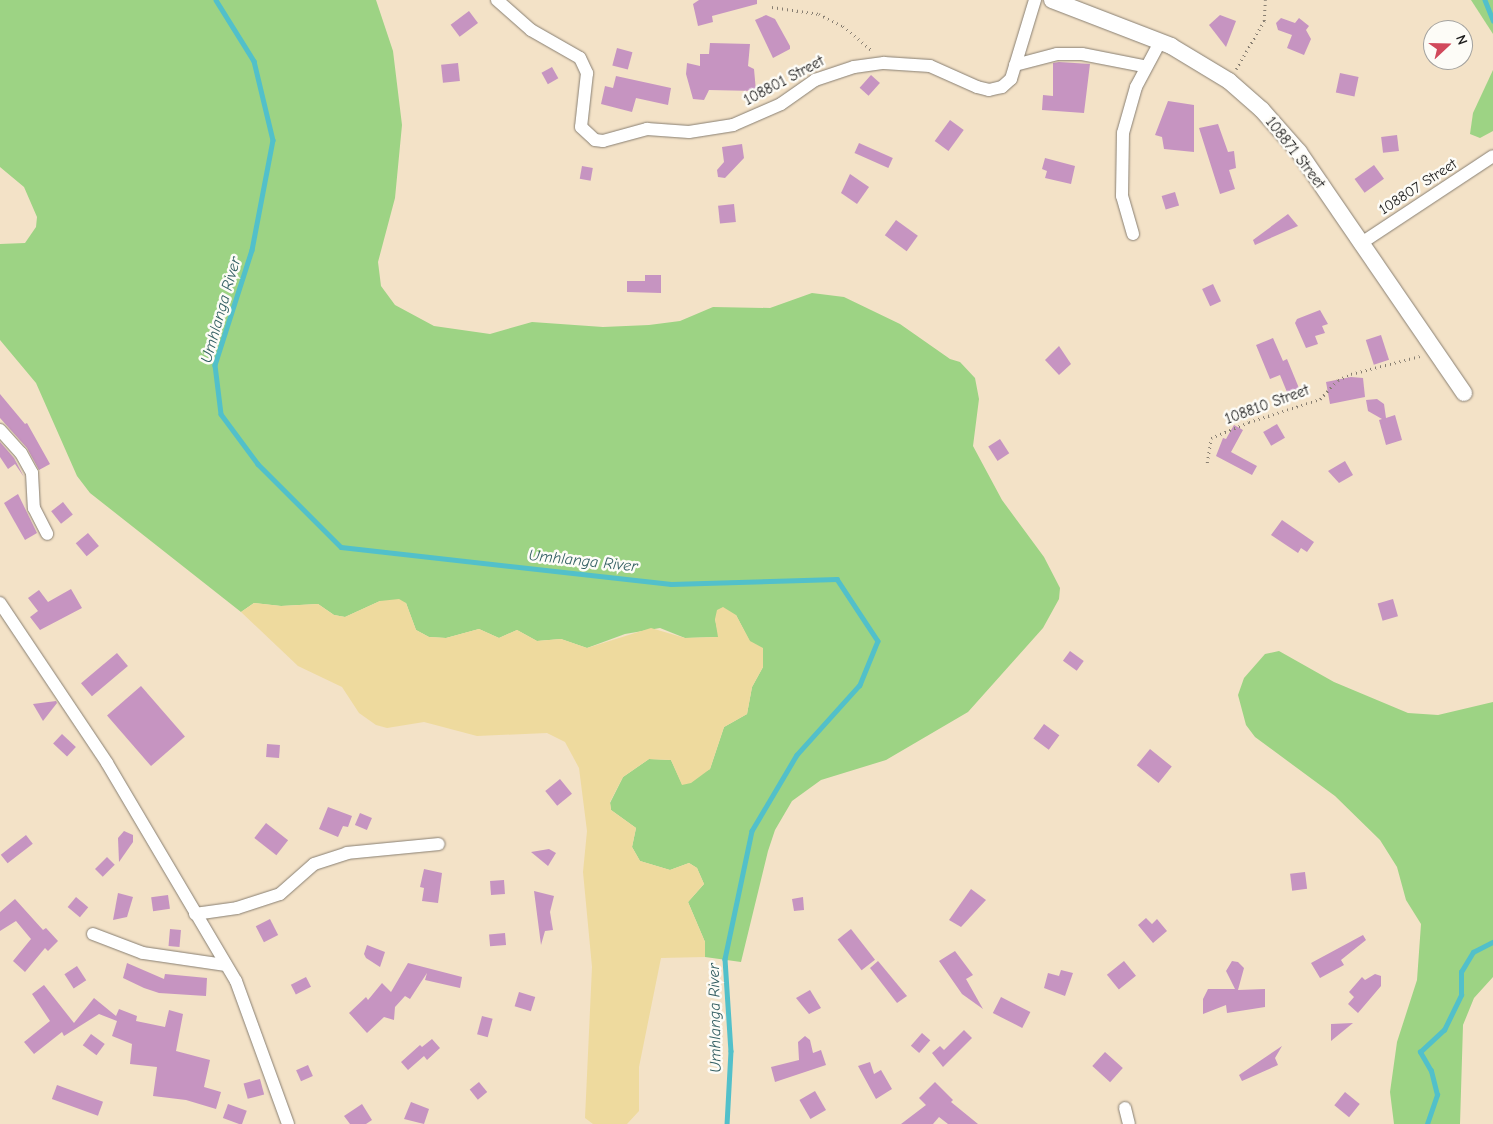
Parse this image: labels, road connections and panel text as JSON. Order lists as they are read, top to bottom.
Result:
{
  "streets": {
    "street": ["108801 Street", "108871 Street", "108807 Street"],
    "path": ["108810 Street"]
  },
  "crossings": [
    ["108871 Street", "108807 Street"],
    ["108871 Street", "108810 Street"]
  ],
  "water": ["Umhlanga River"],
  "north": "right"
}
